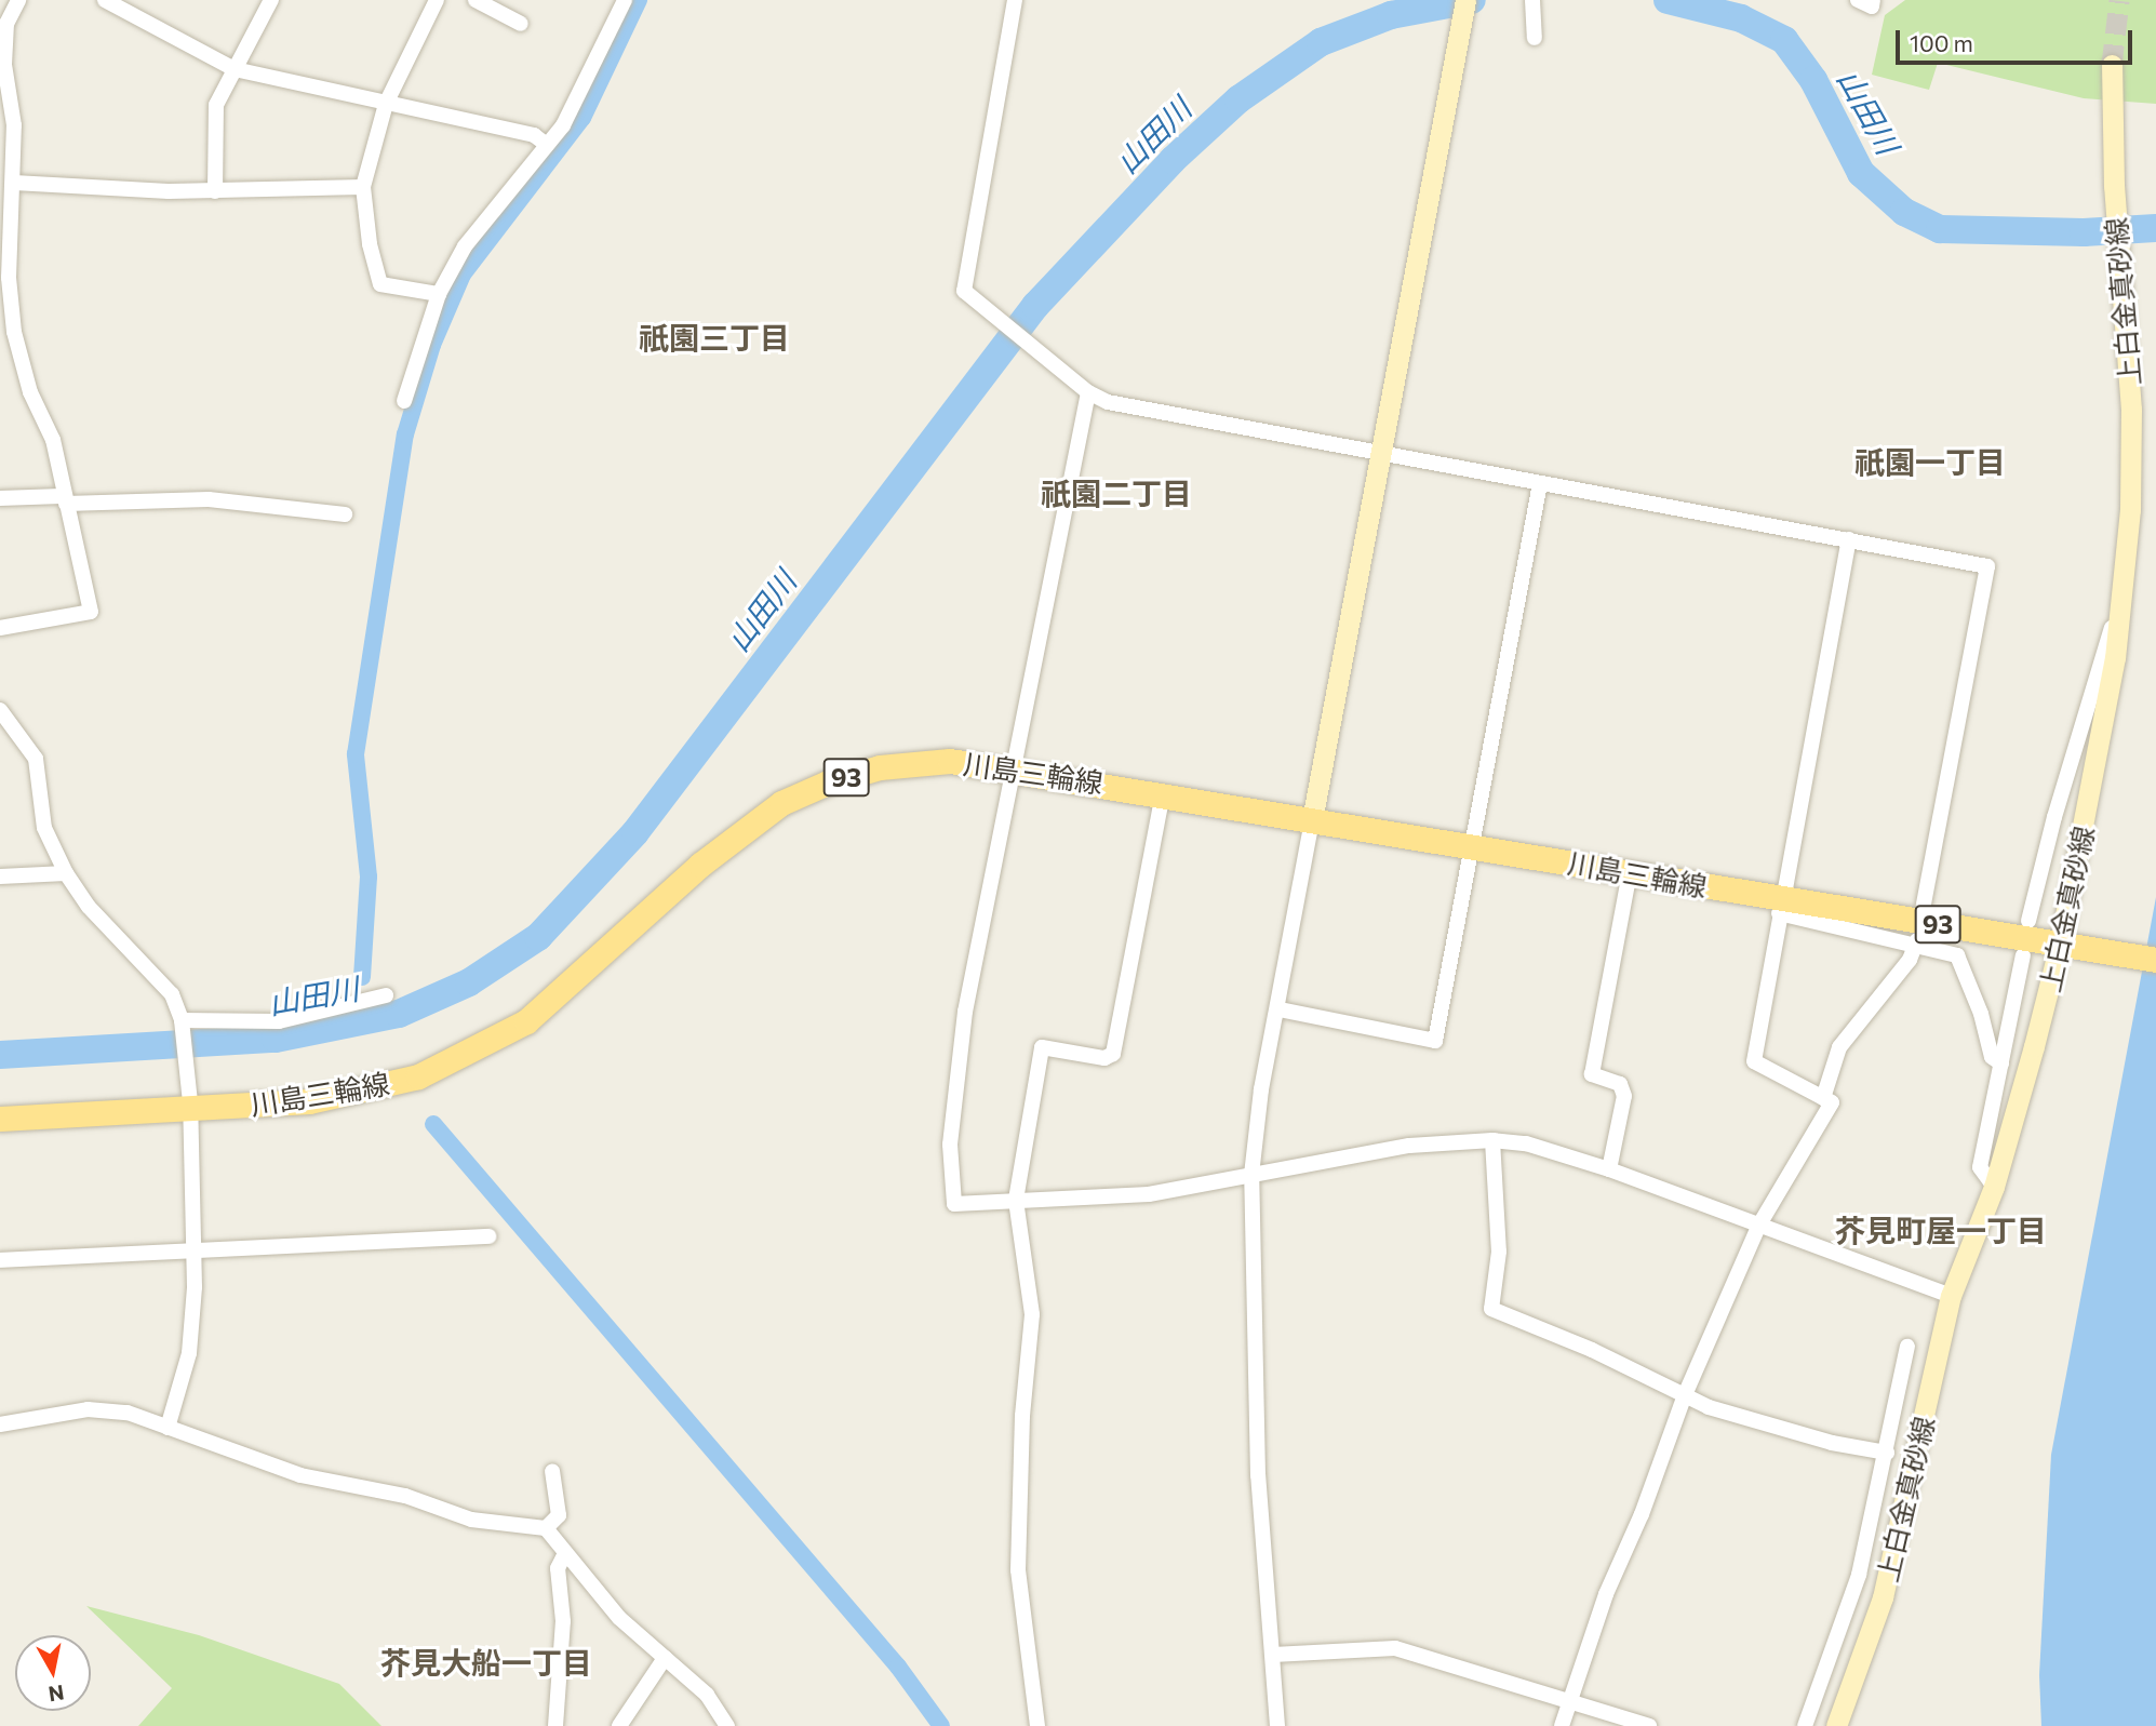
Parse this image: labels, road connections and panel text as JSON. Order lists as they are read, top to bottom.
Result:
{
  "streets": {
    "main road": ["上白金真砂線", "川島三輪線", "93"]
  },
  "crossings": [
    ["上白金真砂線", "川島三輪線"]
  ],
  "districts": [
    "祇園三丁目",
    "祇園一丁目",
    "祇園二丁目",
    "芥見町屋一丁目",
    "芥見大船一丁目"
  ],
  "water": ["山田川"],
  "scale_bar": "100 m",
  "north": "bottom"
}
